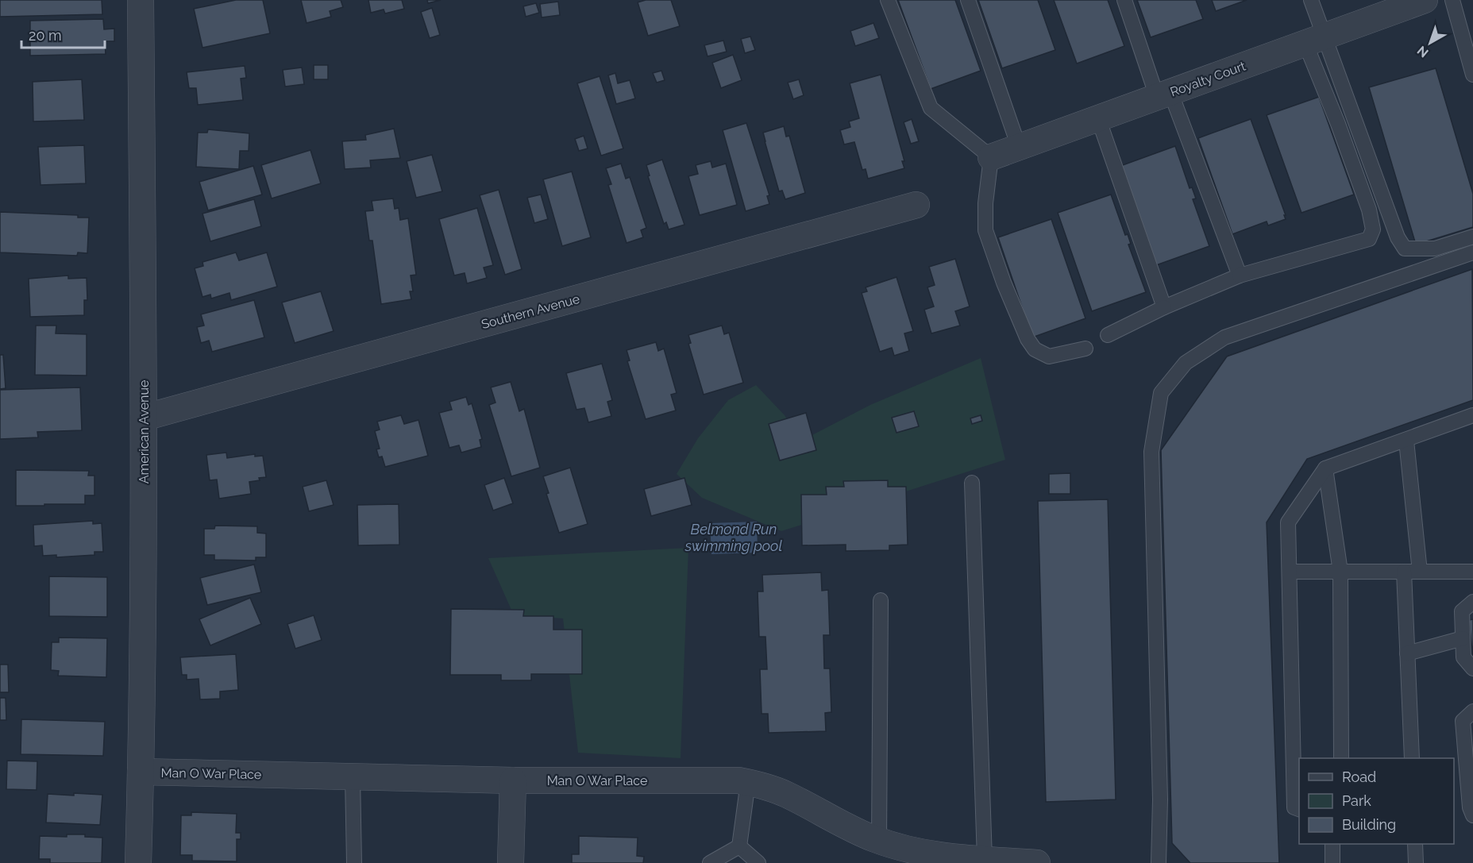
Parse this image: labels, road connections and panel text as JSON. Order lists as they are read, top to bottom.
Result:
{
  "streets": {
    "street": [
      "Royalty Court",
      "Southern Avenue",
      "American Avenue",
      "Man O War Place"
    ]
  },
  "crossings": [
    ["Southern Avenue", "American Avenue"],
    ["American Avenue", "Man O War Place"]
  ],
  "water": ["Belmond Run swimming pool"],
  "legend": ["Road", "Park", "Building"],
  "scale_bar": "20 m",
  "north": "bottom left"
}
